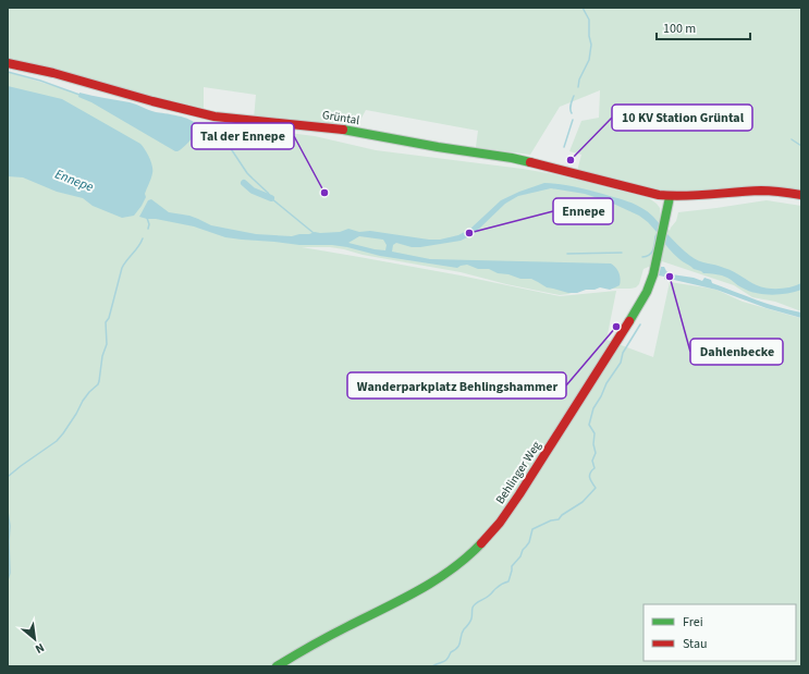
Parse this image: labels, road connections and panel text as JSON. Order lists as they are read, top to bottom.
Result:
{
  "streets": {
    "street": ["Grüntal", "Behlinger Weg"]
  },
  "crossings": [
    ["Grüntal", "Behlinger Weg"]
  ],
  "water": ["Ennepe"],
  "places": [
    "10 KV Station Grüntal",
    "Tal der Ennepe",
    "Ennepe",
    "Dahlenbecke",
    "Wanderparkplatz Behlingshammer"
  ],
  "legend": ["Frei", "Stau"],
  "scale_bar": "100 m",
  "north": "bottom right"
}
